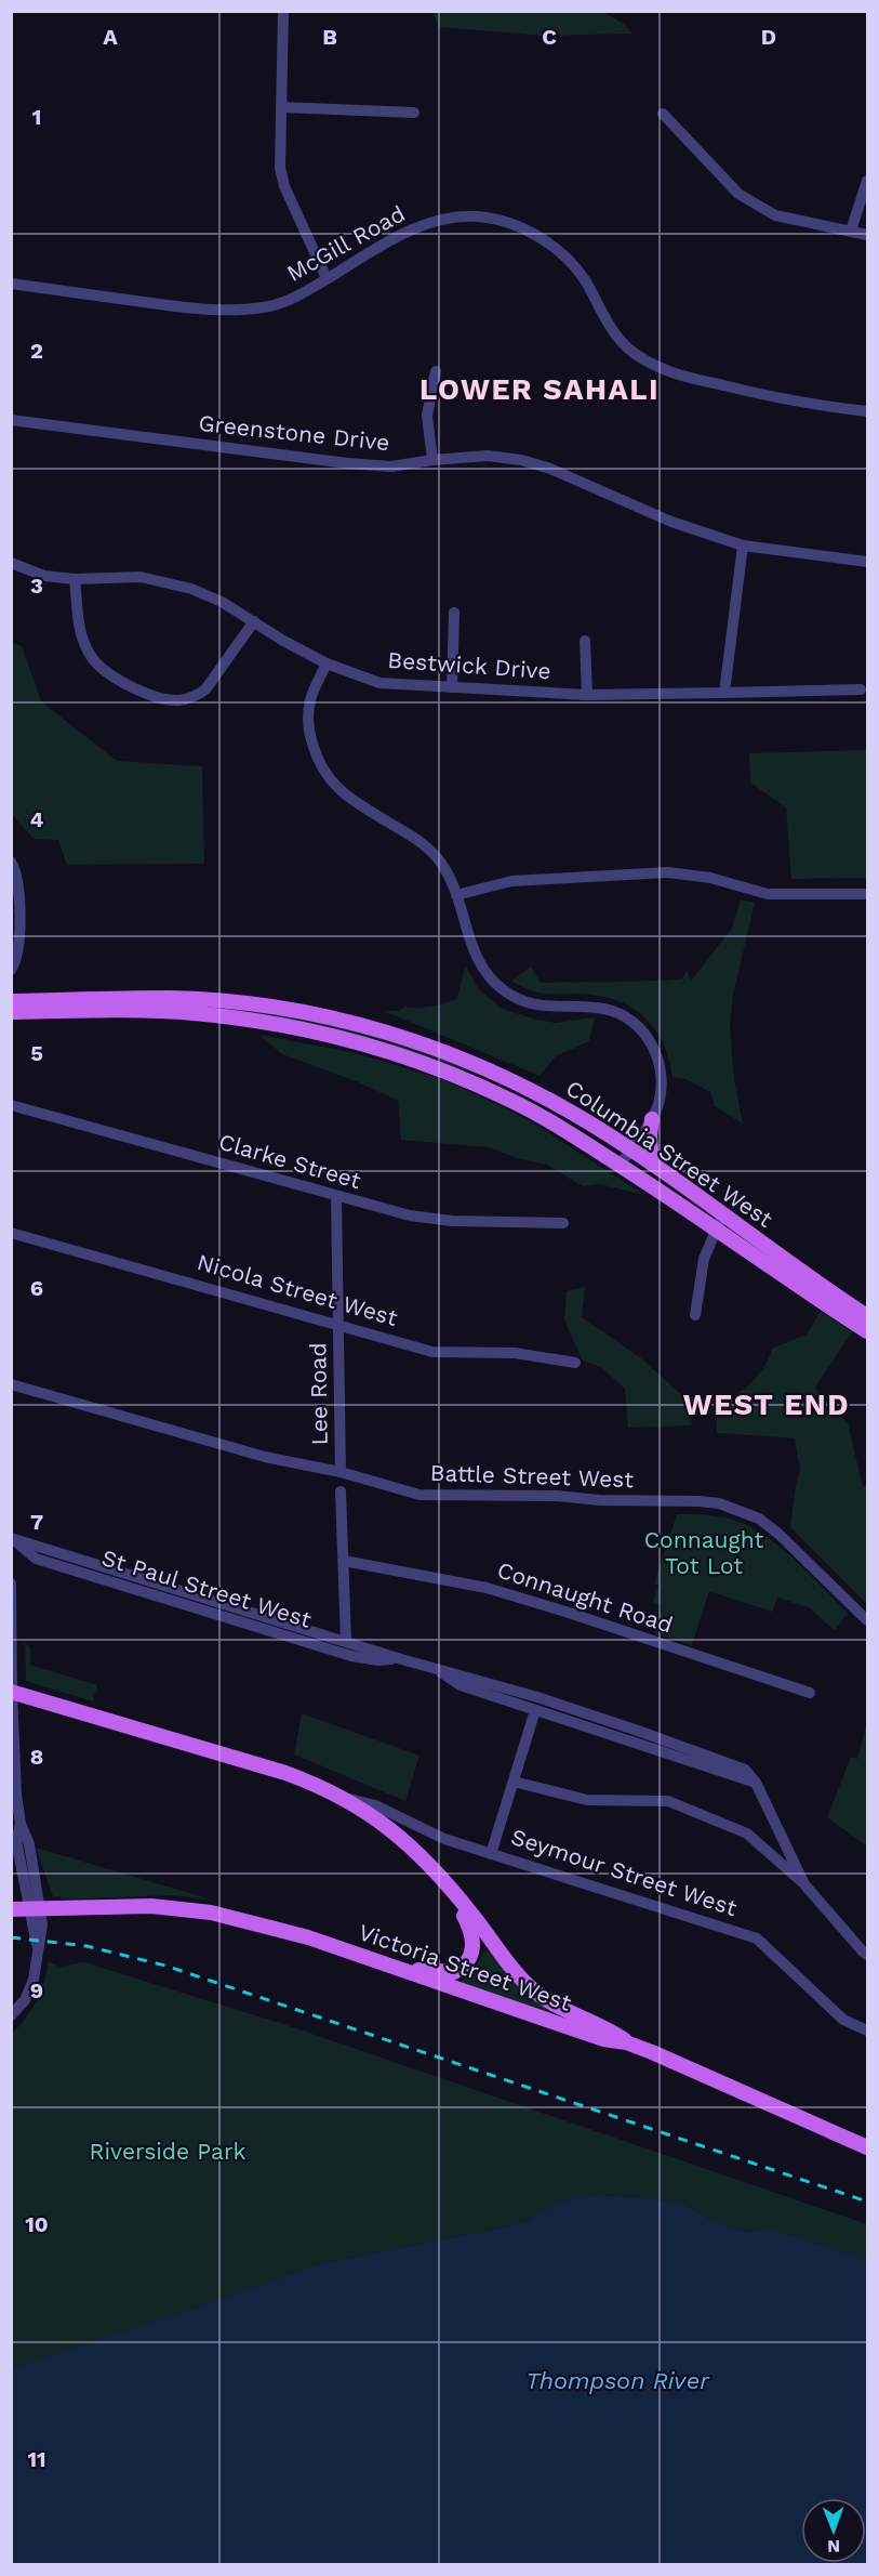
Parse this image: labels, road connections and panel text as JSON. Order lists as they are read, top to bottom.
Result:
{
  "streets": {
    "main road": ["Columbia Street West", "Seymour Street West", "Victoria Street West"],
    "street": [
      "McGill Road",
      "Greenstone Drive",
      "Bestwick Drive",
      "Clarke Street",
      "Nicola Street West",
      "Lee Road",
      "Battle Street West",
      "St Paul Street West",
      "Connaught Road"
    ]
  },
  "crossings": [
    ["Clarke Street", "Lee Road"],
    ["Nicola Street West", "Lee Road"],
    ["Lee Road", "Battle Street West"],
    ["Seymour Street West", "Victoria Street West"]
  ],
  "districts": ["LOWER SAHALI", "WEST END"],
  "water": ["Thompson River"],
  "parks": ["Connaught Tot Lot", "Riverside Park"],
  "north": "bottom",
  "grid": {
    "columns": [
      "A",
      "B",
      "C",
      "D"
    ],
    "rows": [
      "1",
      "2",
      "3",
      "4",
      "5",
      "6",
      "7",
      "8",
      "9",
      "10",
      "11"
    ]
  }
}
